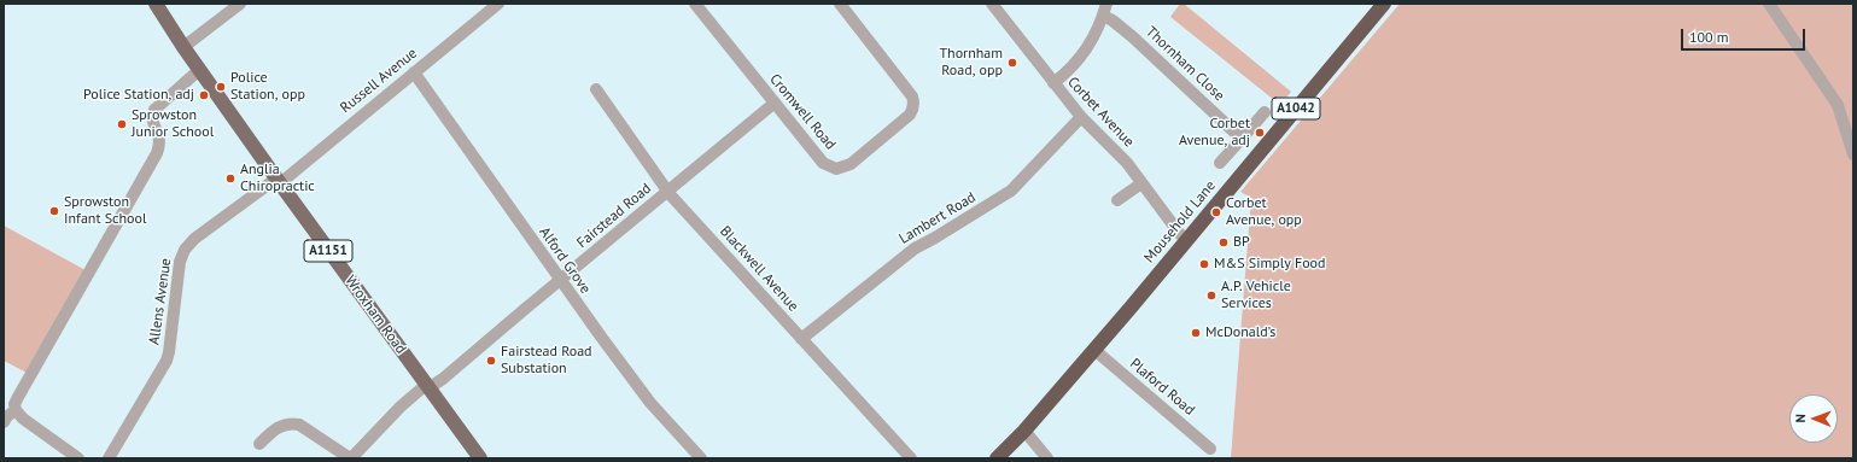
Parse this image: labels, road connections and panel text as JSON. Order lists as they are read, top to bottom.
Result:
{
  "streets": {
    "highway": ["A1042", "Mousehold Lane"],
    "main road": ["A1151", "Wroxham Road"],
    "street": [
      "Thornham Close",
      "Russell Avenue",
      "Cromwell Road",
      "Corbet Avenue",
      "Fairstead Road",
      "Lambert Road",
      "Alford Grove",
      "Blackwell Avenue",
      "Allens Avenue",
      "Plaford Road"
    ]
  },
  "crossings": [
    ["Russell Avenue", "Alford Grove"],
    ["Russell Avenue", "Allens Avenue"],
    ["Russell Avenue", "Wroxham Road"],
    ["Cromwell Road", "Fairstead Road"],
    ["Corbet Avenue", "Lambert Road"],
    ["Corbet Avenue", "Mousehold Lane"],
    ["Fairstead Road", "Alford Grove"],
    ["Fairstead Road", "Blackwell Avenue"],
    ["Fairstead Road", "Wroxham Road"],
    ["Lambert Road", "Blackwell Avenue"],
    ["Mousehold Lane", "Plaford Road"],
    ["Allens Avenue", "Wroxham Road"]
  ],
  "places": [
    "Thornham Road, opp",
    "Police Station, opp",
    "Police Station, adj",
    "Sprowston Junior School",
    "Corbet Avenue, adj",
    "Anglia Chiropractic",
    "Sprowston Infant School",
    "Corbet Avenue, opp",
    "BP",
    "M&S Simply Food",
    "A.P. Vehicle Services",
    "McDonald’s",
    "Fairstead Road Substation"
  ],
  "scale_bar": "100 m",
  "north": "left"
}
